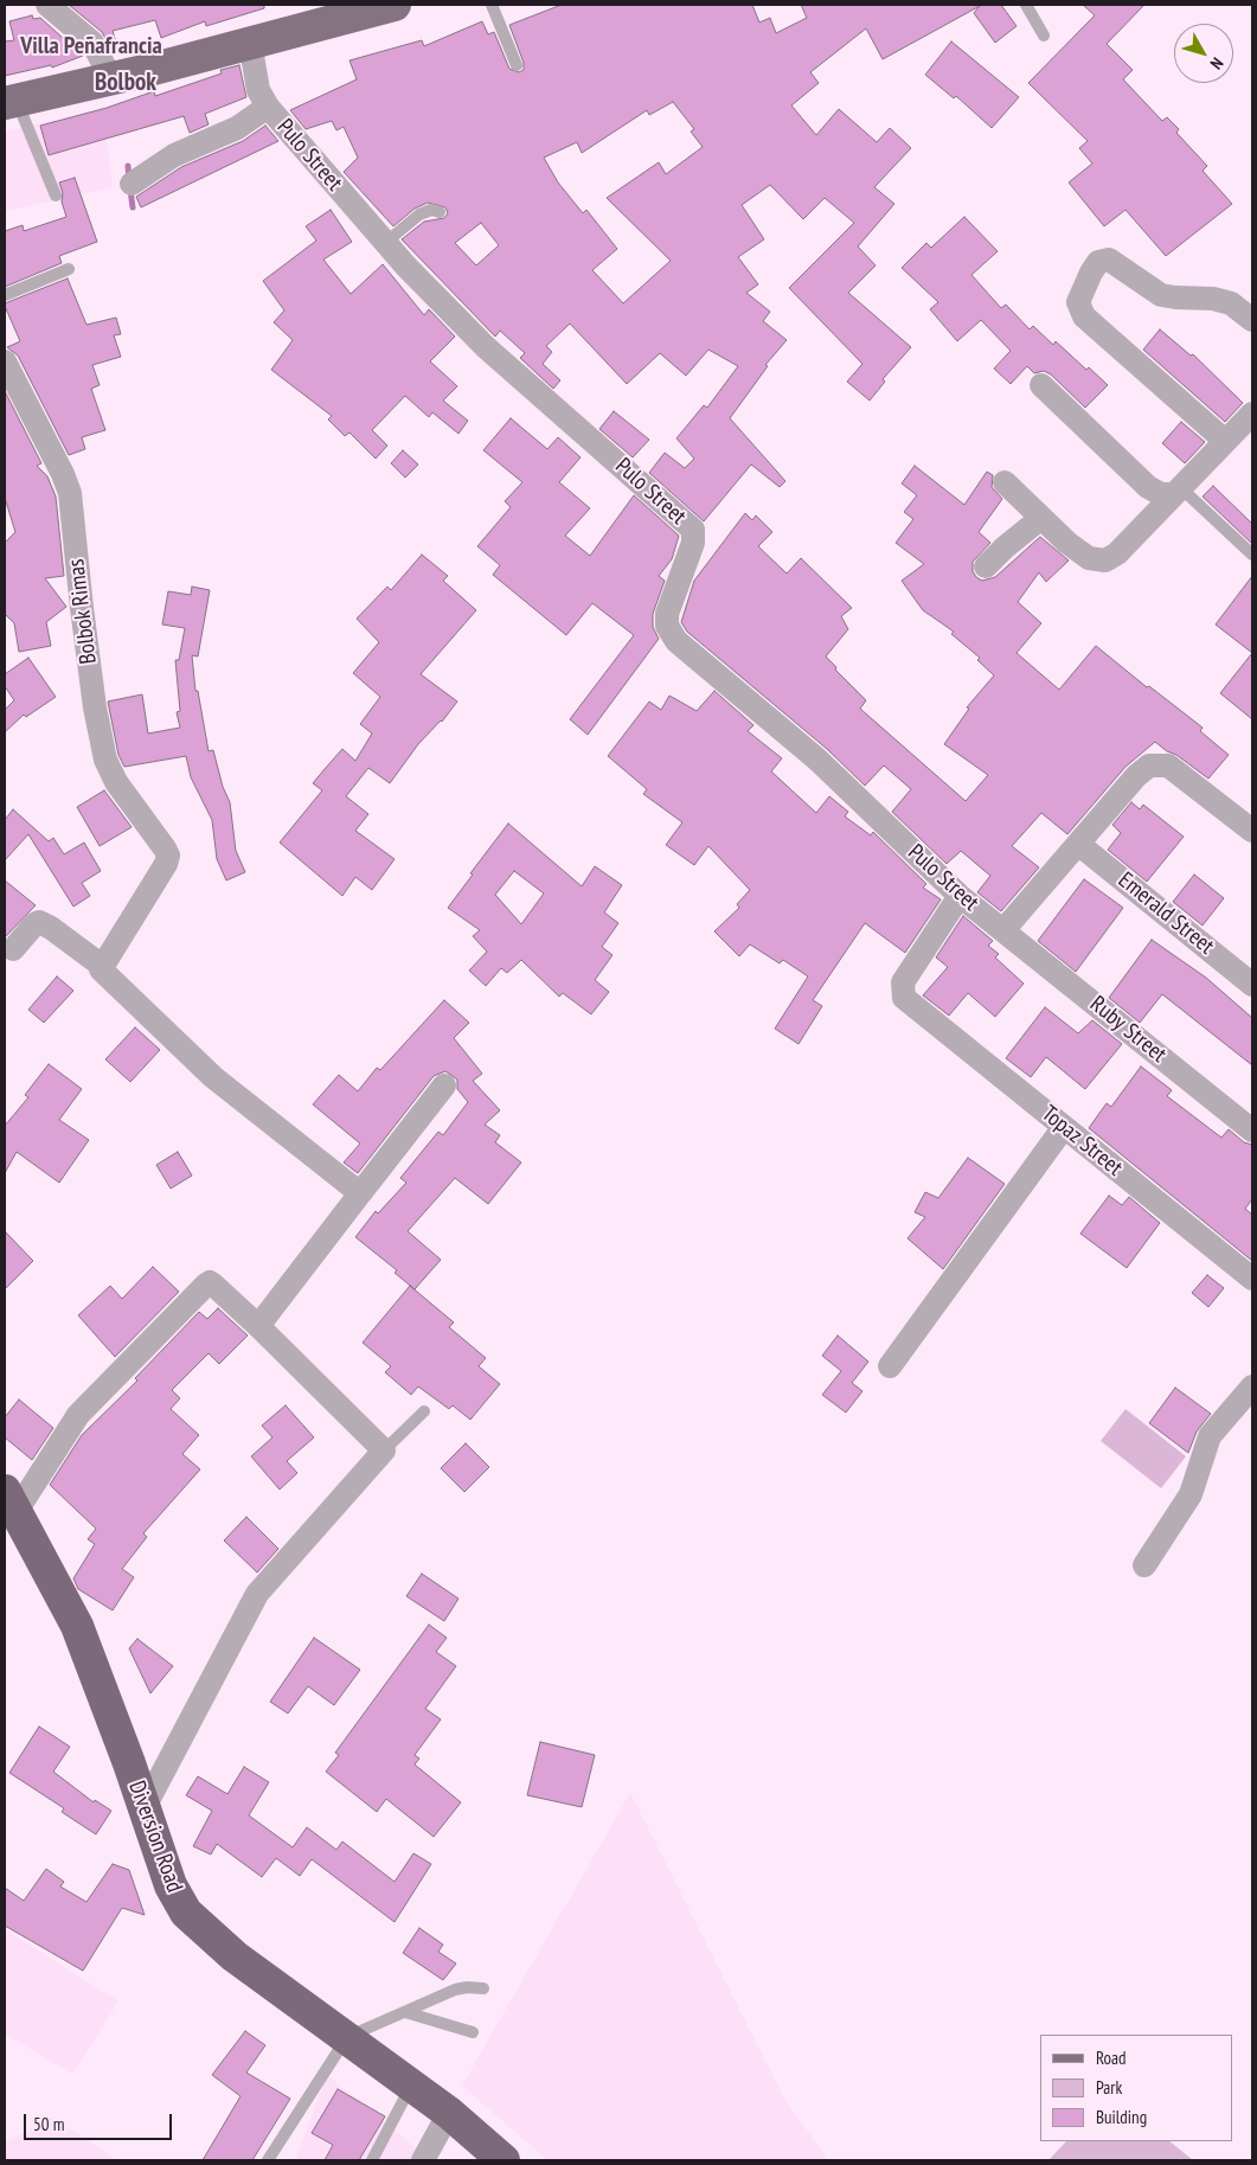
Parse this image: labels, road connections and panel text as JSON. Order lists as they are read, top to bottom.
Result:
{
  "streets": {
    "highway": ["Diversion Road"],
    "street": [
      "Pulo Street",
      "Bolbok Rimas",
      "Emerald Street",
      "Ruby Street",
      "Topaz Street"
    ]
  },
  "crossings": [
    ["Pulo Street", "Ruby Street"],
    ["Pulo Street", "Topaz Street"]
  ],
  "districts": ["Villa Peñafrancia", "Bolbok"],
  "legend": ["Road", "Park", "Building"],
  "scale_bar": "50 m",
  "north": "bottom right"
}
